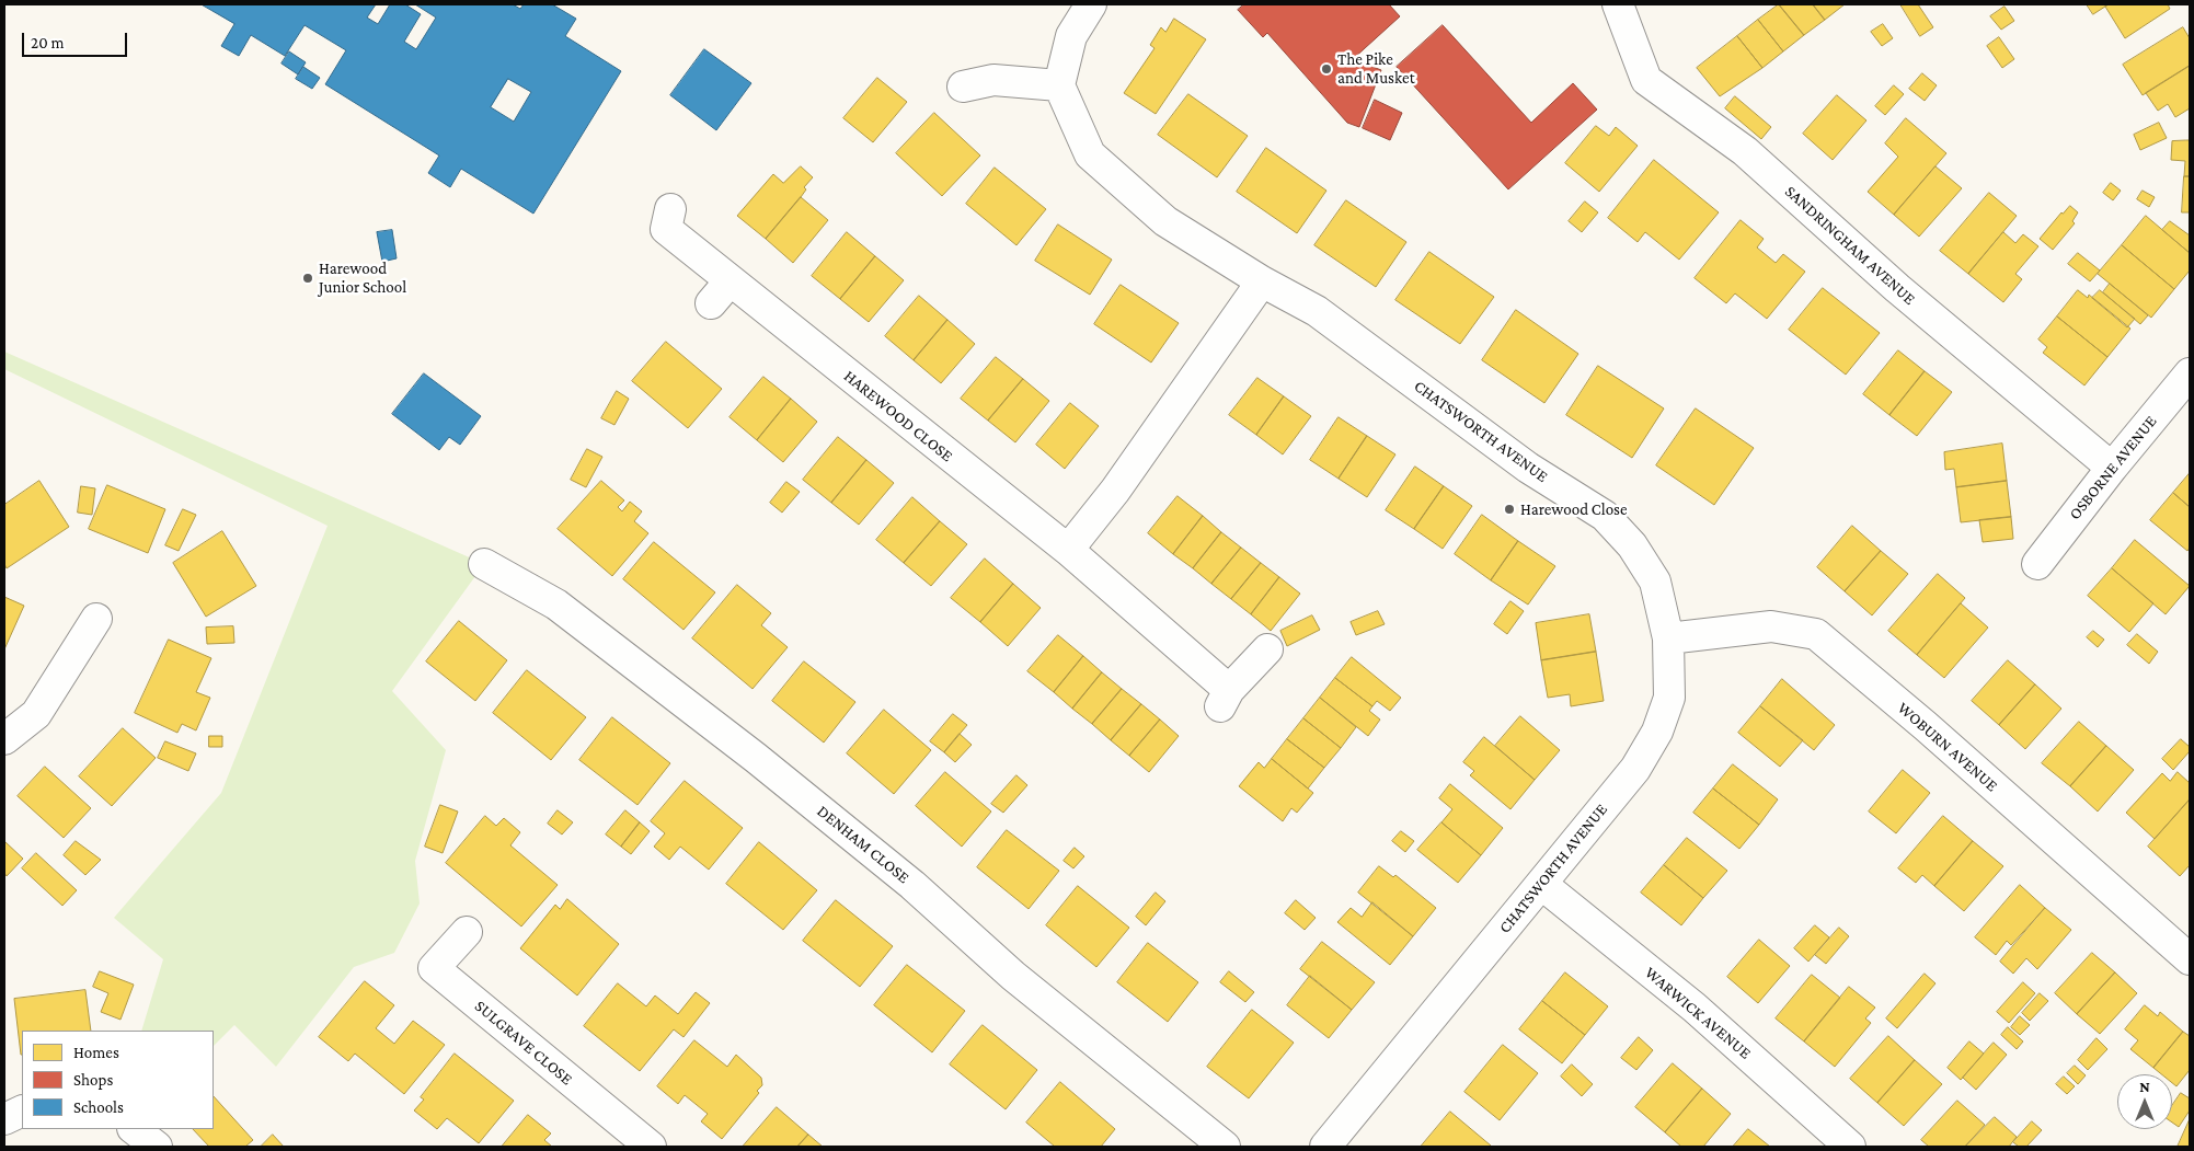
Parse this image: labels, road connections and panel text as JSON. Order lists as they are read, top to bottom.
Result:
{
  "streets": {
    "street": [
      "SANDRINGHAM AVENUE",
      "HAREWOOD CLOSE",
      "CHATSWORTH AVENUE",
      "OSBORNE AVENUE",
      "WOBURN AVENUE",
      "DENHAM CLOSE",
      "WARWICK AVENUE",
      "SULGRAVE CLOSE"
    ]
  },
  "crossings": [
    ["SANDRINGHAM AVENUE", "OSBORNE AVENUE"],
    ["CHATSWORTH AVENUE", "WOBURN AVENUE"],
    ["CHATSWORTH AVENUE", "WARWICK AVENUE"]
  ],
  "places": ["The Pike and Musket", "Harewood Junior School", "Harewood Close"],
  "legend": ["Homes", "Shops", "Schools"],
  "scale_bar": "20 m",
  "north": "top"
}
